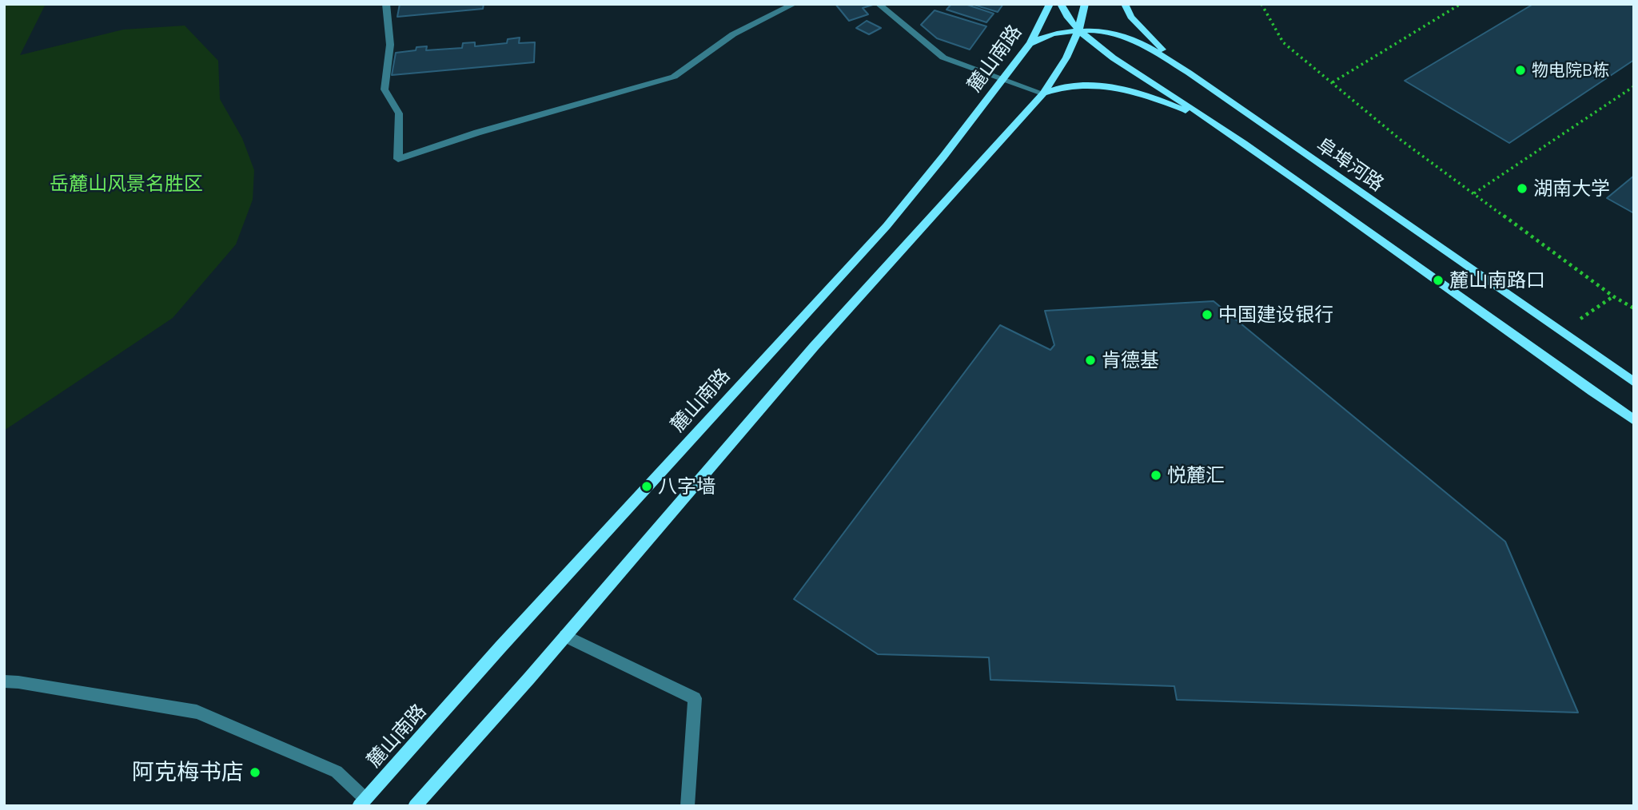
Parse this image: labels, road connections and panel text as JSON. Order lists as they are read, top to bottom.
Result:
{
  "streets": {
    "main road": ["麓山南路", "阜埠河路"]
  },
  "crossings": [
    ["麓山南路", "阜埠河路"]
  ],
  "parks": ["岳麓山风景名胜区"],
  "places": [
    "物电院B栋",
    "湖南大学",
    "麓山南路口",
    "中国建设银行",
    "肯德基",
    "悦麓汇",
    "八字墙",
    "阿克梅书店"
  ]
}
